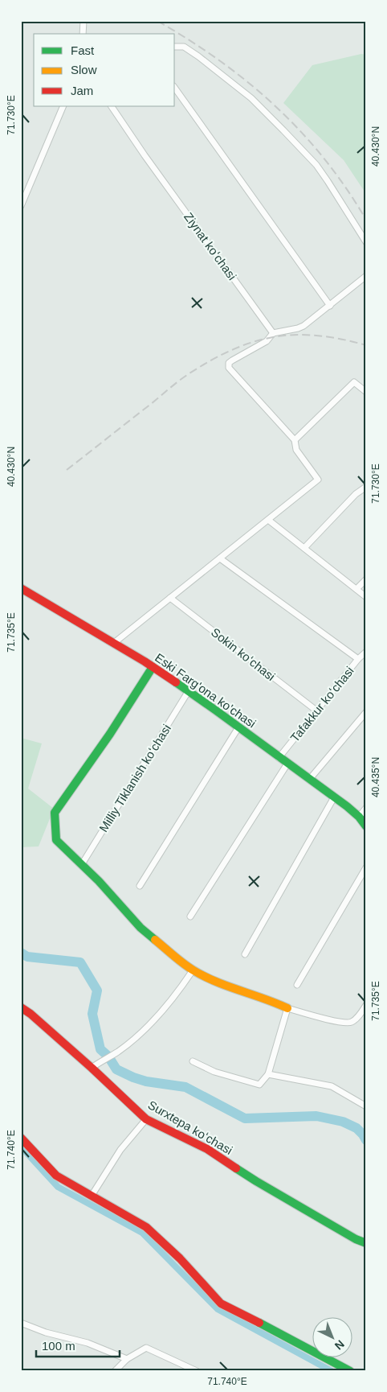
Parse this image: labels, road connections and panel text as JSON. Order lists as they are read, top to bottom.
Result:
{
  "streets": {
    "street": [
      "Ziynat koʻchasi",
      "Sokin koʻchasi",
      "Eski Farg'ona ko'chasi",
      "Tafakkur koʻchasi",
      "Milliy Tiklanish koʻchasi",
      "Surxtepa koʻchasi"
    ]
  },
  "crossings": [
    ["Sokin koʻchasi", "Tafakkur koʻchasi"],
    ["Eski Farg'ona ko'chasi", "Tafakkur koʻchasi"],
    ["Eski Farg'ona ko'chasi", "Milliy Tiklanish koʻchasi"]
  ],
  "legend": ["Fast", "Slow", "Jam"],
  "scale_bar": "100 m",
  "north": "bottom right",
  "coordinates": [
    "71.730°E",
    "40.430°N",
    "71.735°E",
    "40.435°N",
    "71.740°E"
  ]
}
